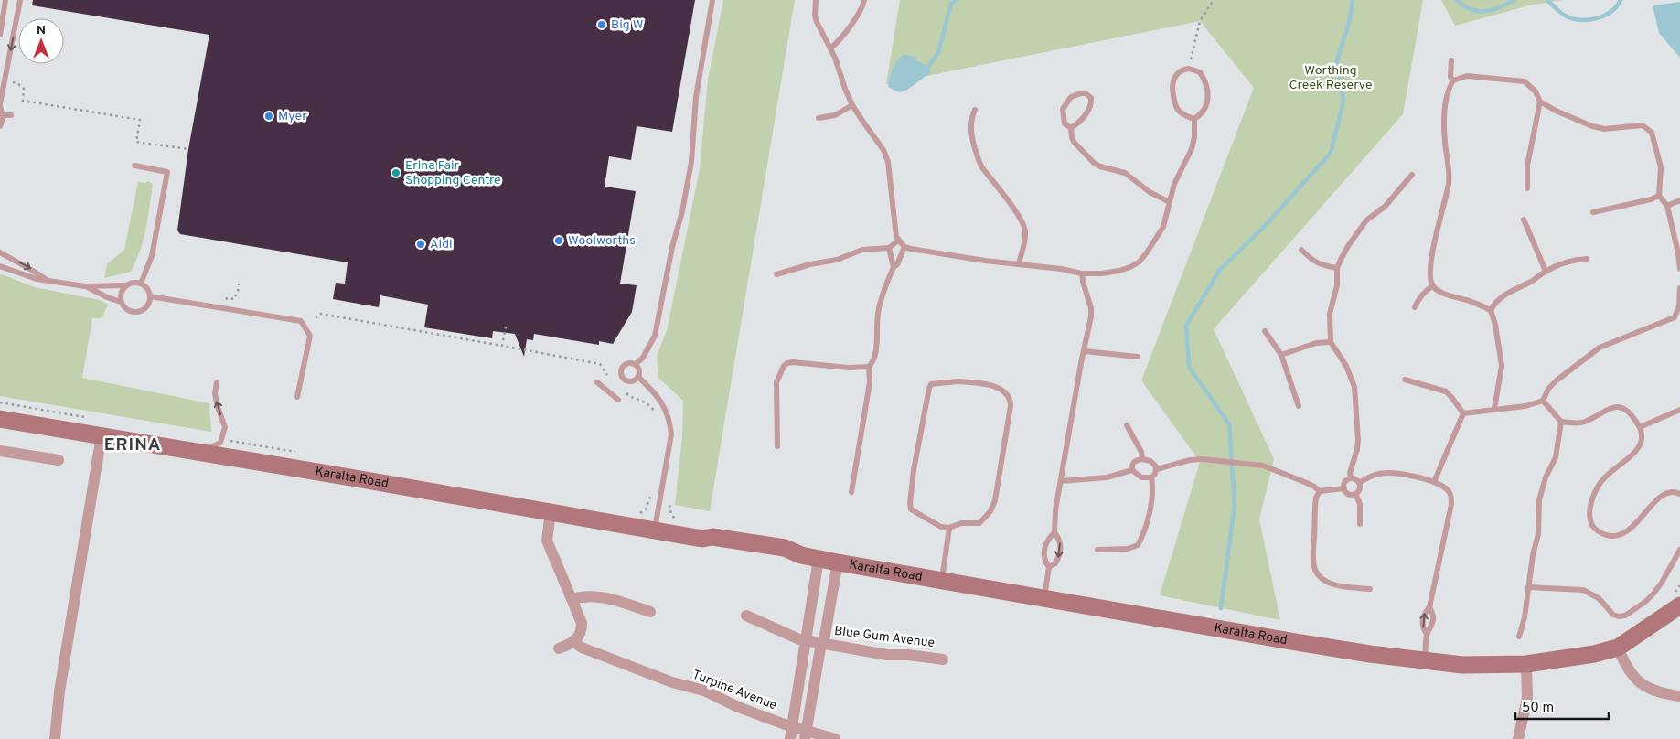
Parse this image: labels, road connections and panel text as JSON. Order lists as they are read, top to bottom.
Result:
{
  "streets": {
    "street": ["Karalta Road", "Blue Gum Avenue", "Turpine Avenue"]
  },
  "districts": ["ERINA"],
  "parks": ["Worthing Creek Reserve"],
  "places": [
    "Big W",
    "Myer",
    "Erina Fair Shopping Centre",
    "Woolworths",
    "Aldi"
  ],
  "scale_bar": "50 m",
  "north": "top"
}
